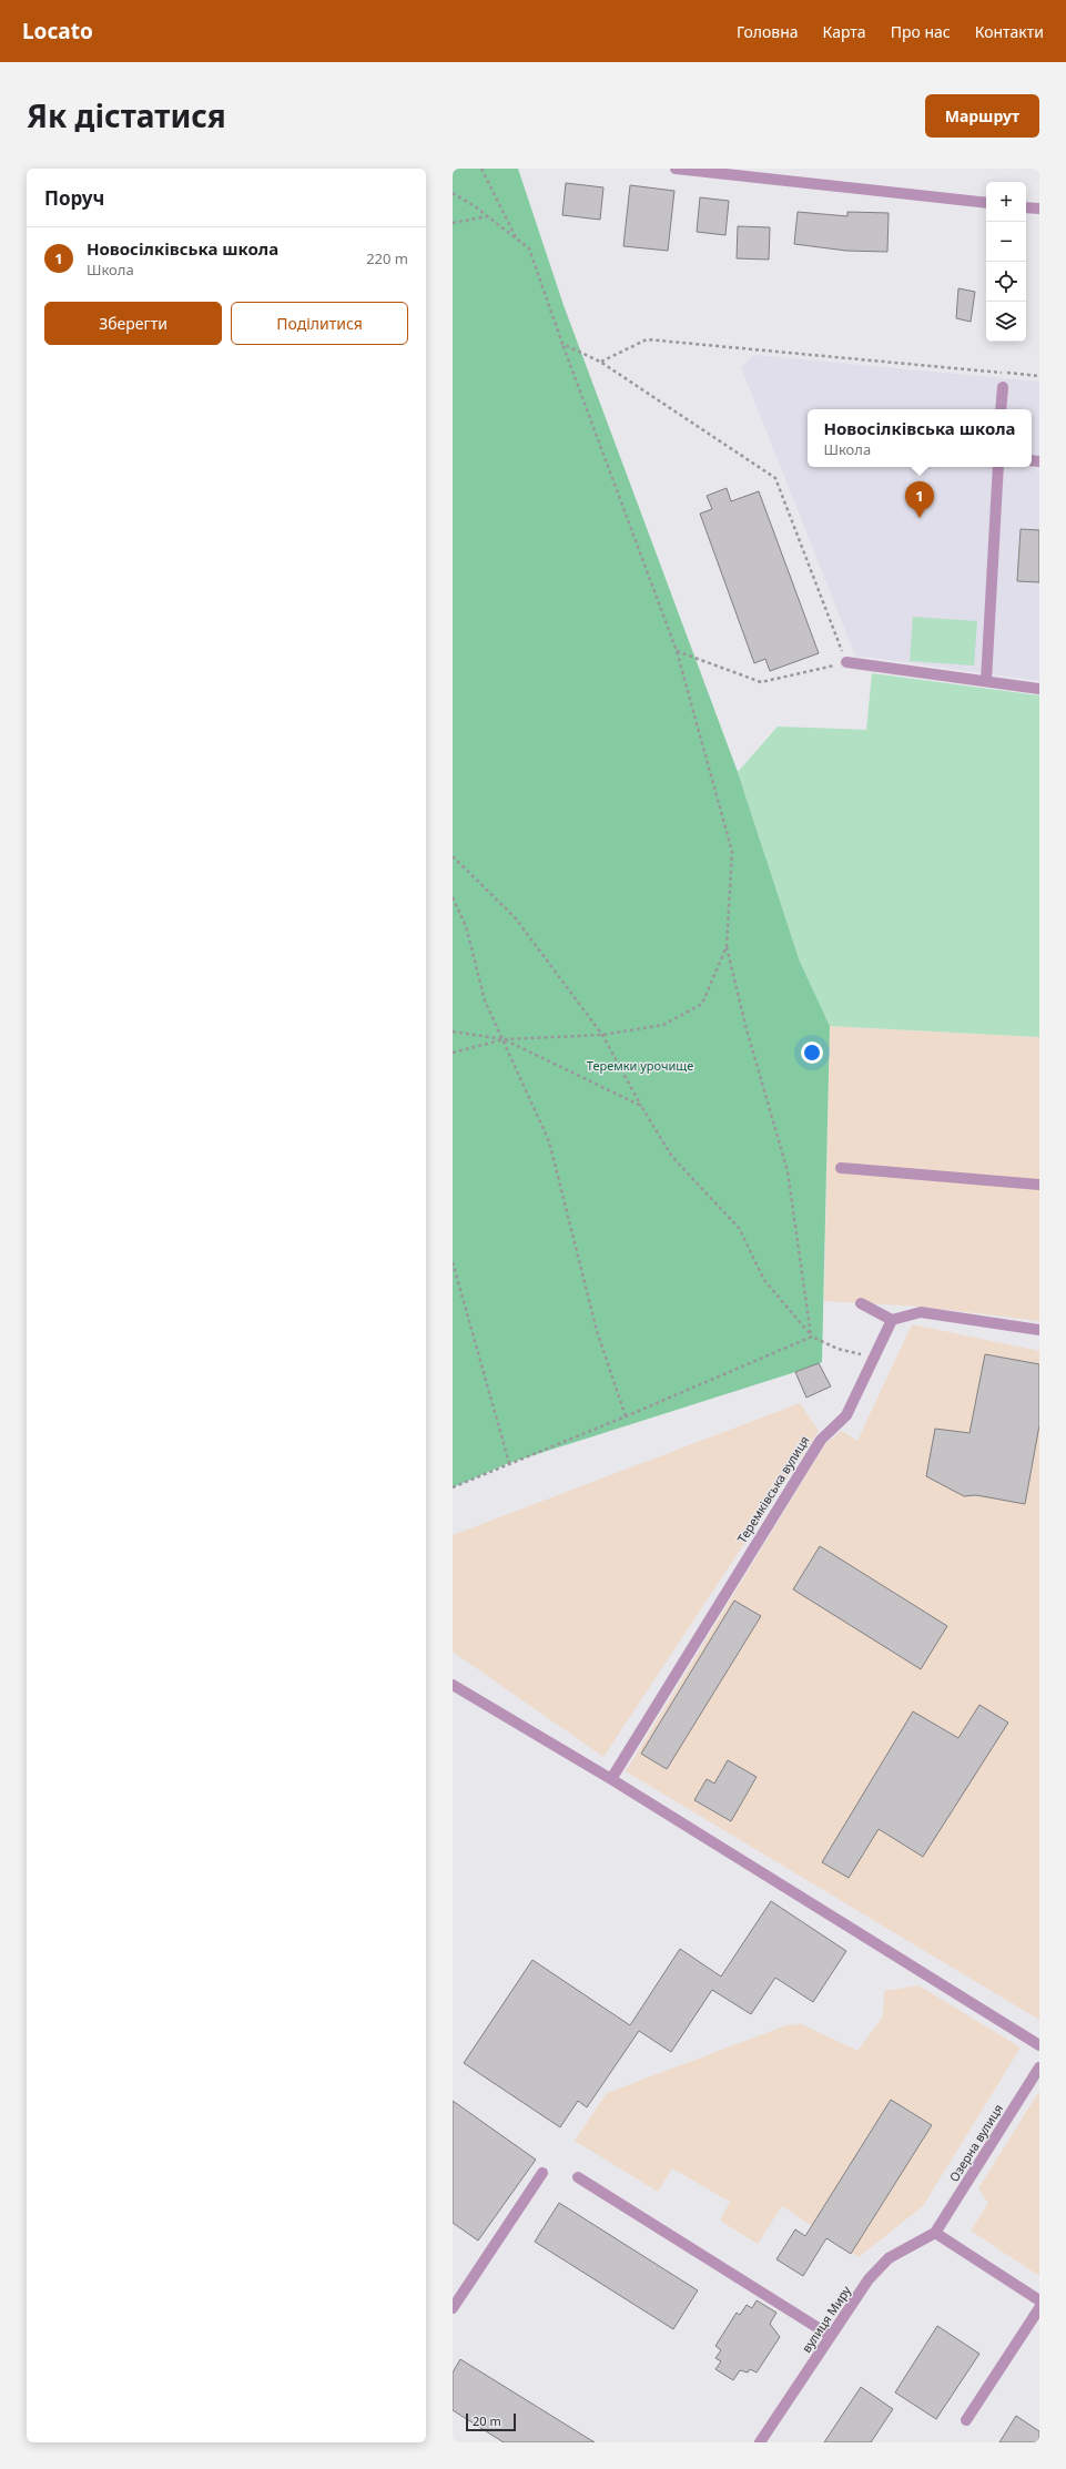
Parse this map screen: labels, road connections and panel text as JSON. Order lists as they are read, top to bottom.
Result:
{
  "streets": {
    "street": ["Теремківська вулиця", "Озерна вулиця", "вулиця Миру"]
  },
  "crossings": [
    ["Озерна вулиця", "вулиця Миру"]
  ],
  "parks": ["Теремки урочище"],
  "scale_bar": "20 m",
  "page": {
    "header": "Locato",
    "nav": [
      "Головна",
      "Карта",
      "Про нас",
      "Контакти"
    ],
    "title": "Як дістатися",
    "buttons": [
      "Маршрут",
      ["Зберегти", "Поділитися"]
    ],
    "heading": "Поруч",
    "map_buttons": ["+", "−"],
    "list": [
      {
        "mark": "1",
        "name": "Новосілківська школа",
        "note": "Школа",
        "value": "220 m"
      }
    ],
    "popup": ["Новосілківська школа", "Школа"],
    "pins": "1",
    "scale": "20 m"
  }
}
